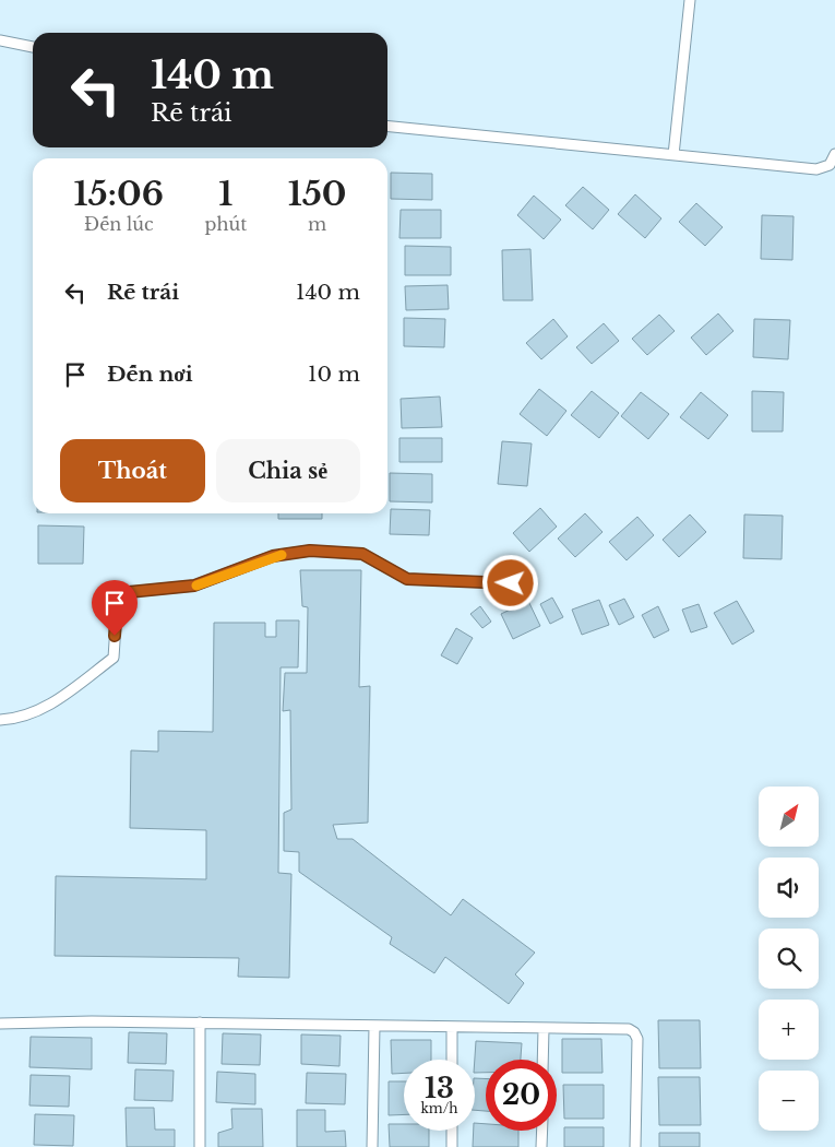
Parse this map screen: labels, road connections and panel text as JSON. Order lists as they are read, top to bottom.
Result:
{
  "north": "top right",
  "page": {
    "turn": ["140 m", "Rẽ trái"],
    "eta": [
      "15:06",
      "Đến lúc",
      "1",
      "phút",
      "150",
      "m"
    ],
    "list": [
      {
        "name": "Rẽ trái",
        "value": "140 m"
      },
      {
        "name": "Đến nơi",
        "value": "10 m"
      }
    ],
    "buttons": ["Thoát", "Chia sẻ"],
    "map_buttons": ["+", "−"],
    "speed": "13 km/h",
    "limit": "20"
  }
}
